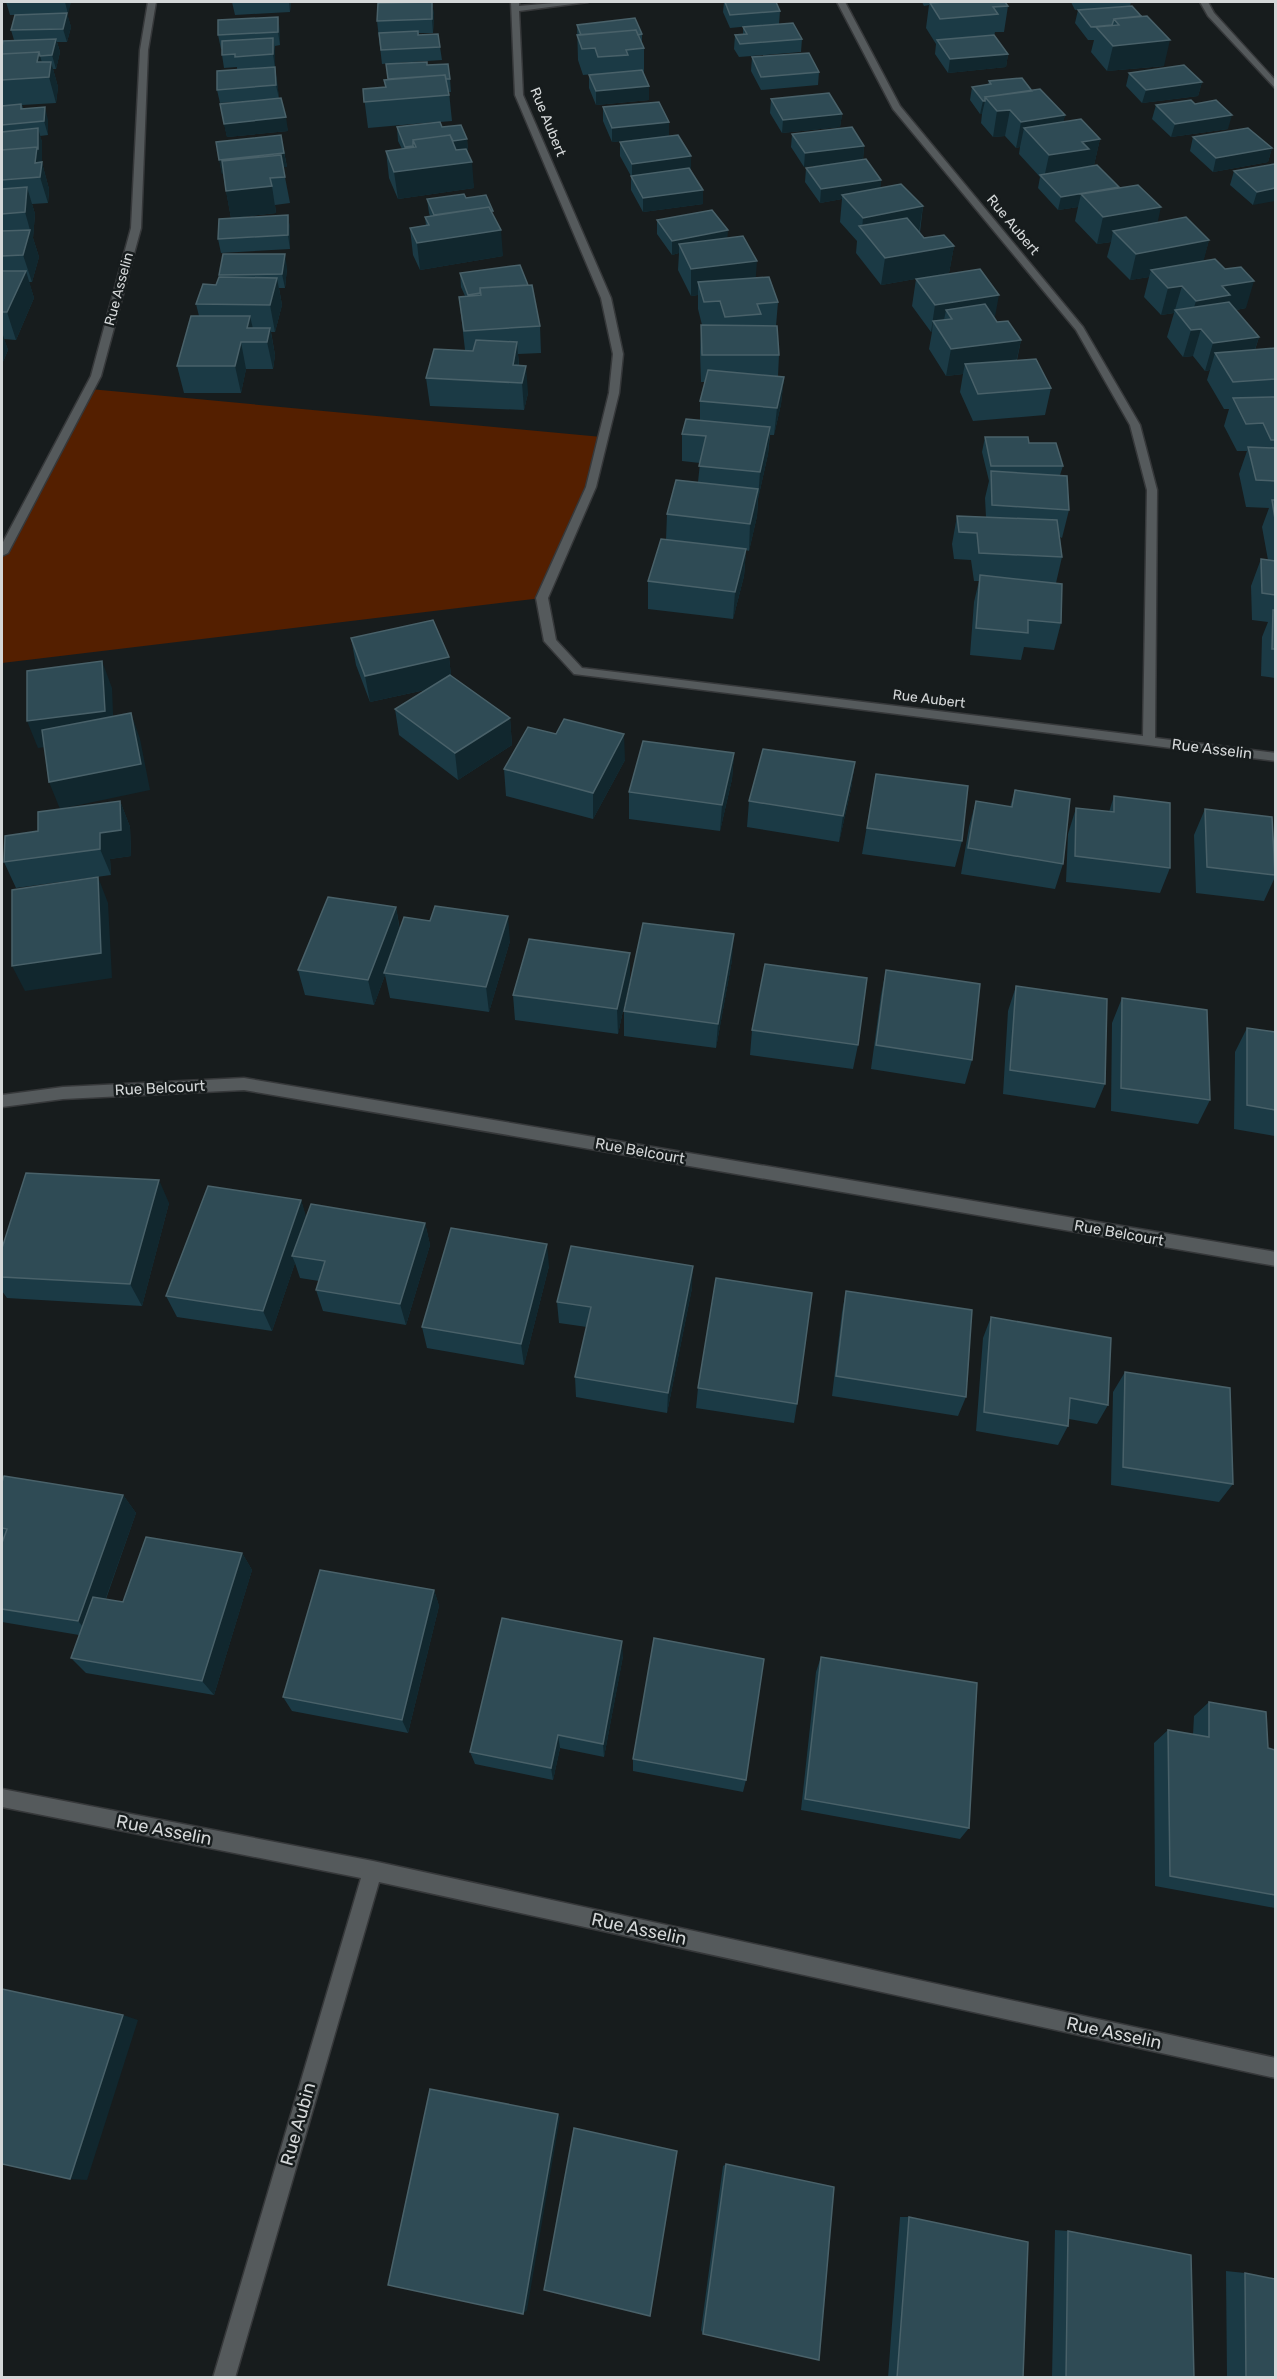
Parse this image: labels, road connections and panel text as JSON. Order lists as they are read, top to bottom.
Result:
{
  "streets": {
    "street": [
      "Rue Aubert",
      "Rue Asselin",
      "Rue Belcourt",
      "Rue Aubin"
    ]
  },
  "crossings": [
    ["Rue Aubert", "Rue Asselin"],
    ["Rue Asselin", "Rue Aubin"]
  ]
}
